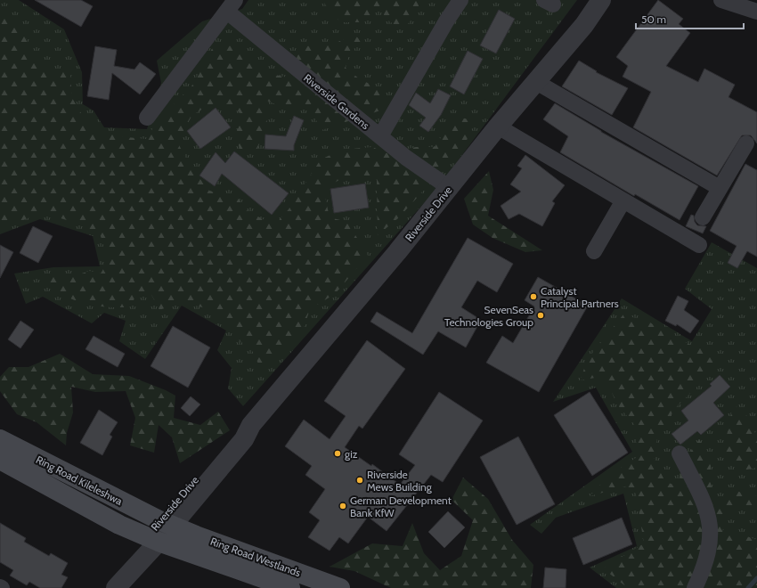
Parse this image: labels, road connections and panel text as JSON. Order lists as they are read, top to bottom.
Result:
{
  "streets": {
    "main road": ["Ring Road Kileleshwa", "Ring Road Westlands"],
    "street": ["Riverside Gardens", "Riverside Drive"]
  },
  "crossings": [
    ["Riverside Gardens", "Riverside Drive"],
    ["Riverside Drive", "Ring Road Kileleshwa"],
    ["Riverside Drive", "Ring Road Westlands"],
    ["Ring Road Kileleshwa", "Ring Road Westlands"]
  ],
  "places": [
    "Catalyst Principal Partners",
    "SevenSeas Technologies Group",
    "giz",
    "Riverside Mews Building",
    "German Development Bank KfW"
  ],
  "scale_bar": "50 m"
}
